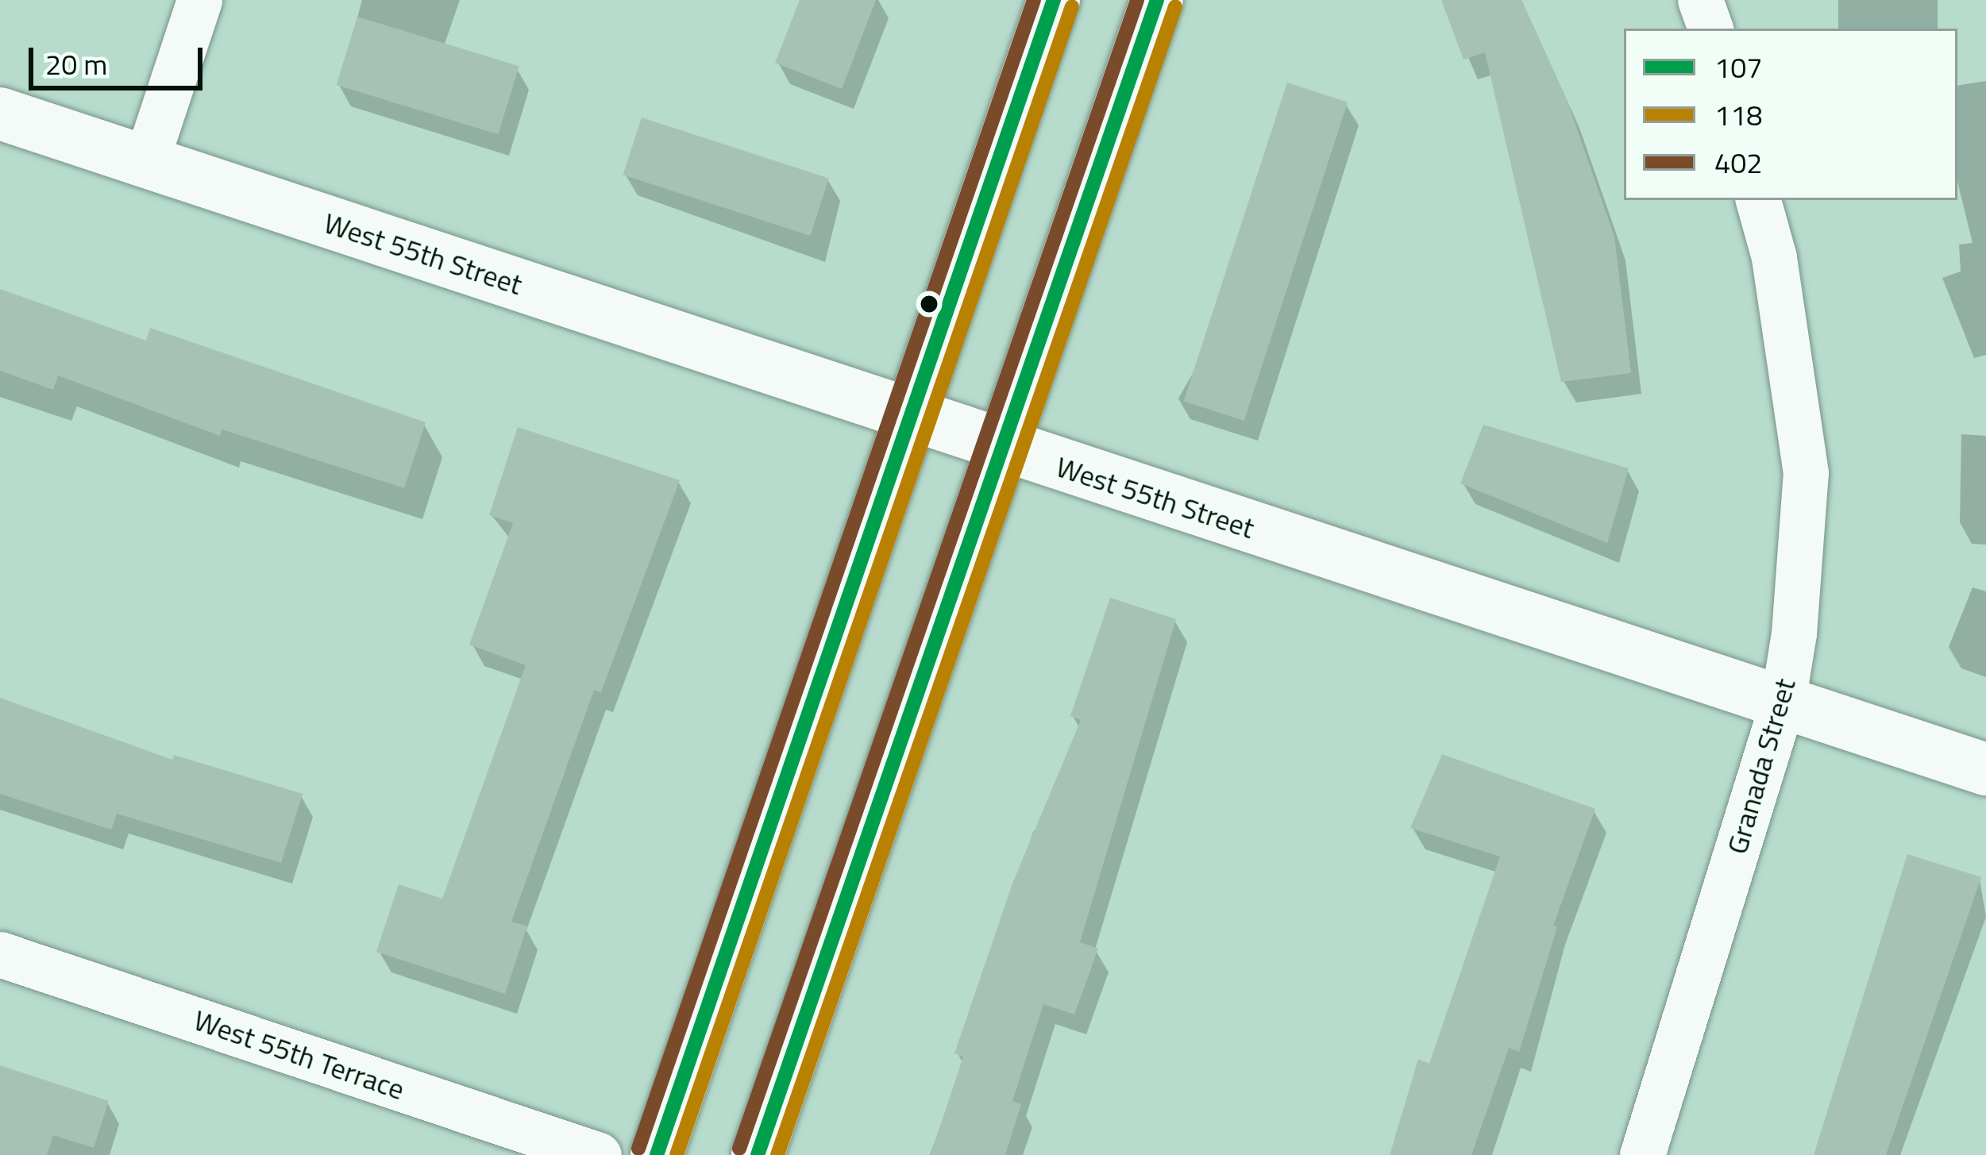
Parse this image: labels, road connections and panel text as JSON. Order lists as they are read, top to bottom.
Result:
{
  "streets": {
    "main road": ["West 55th Street"],
    "street": ["Granada Street", "West 55th Terrace"]
  },
  "crossings": [
    ["West 55th Street", "Granada Street"]
  ],
  "lines": ["transit line 107", "transit line 402", "transit line 118"],
  "legend": ["107", "118", "402"],
  "scale_bar": "20 m"
}
